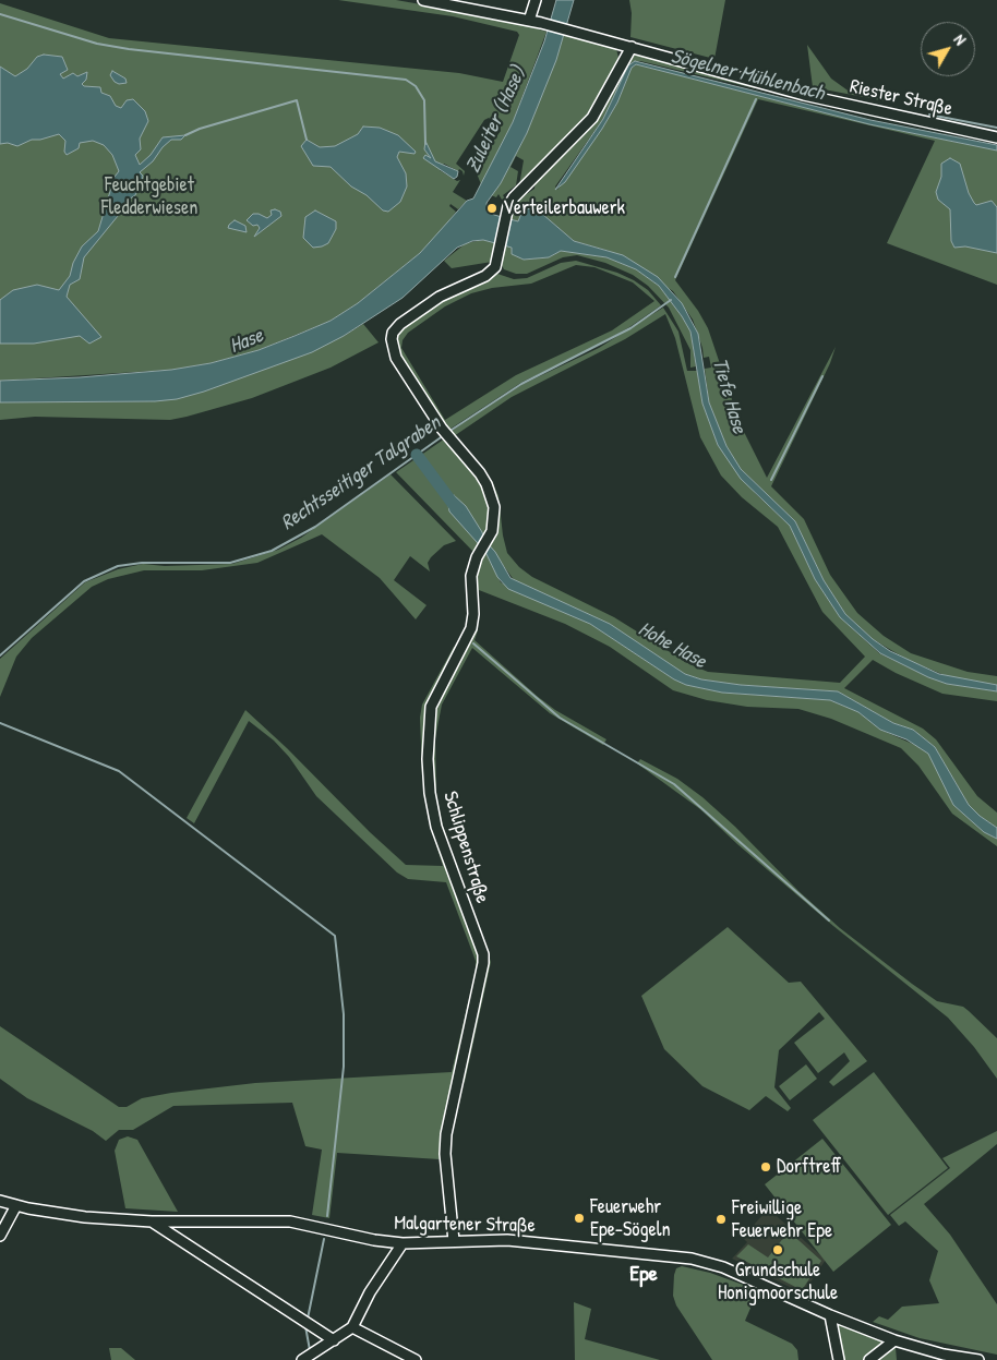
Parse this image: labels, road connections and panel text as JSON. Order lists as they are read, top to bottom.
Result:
{
  "streets": {
    "street": ["Riester Straße", "Schlippenstraße", "Malgartener Straße"]
  },
  "crossings": [
    ["Riester Straße", "Schlippenstraße"],
    ["Schlippenstraße", "Malgartener Straße"]
  ],
  "districts": ["Epe"],
  "water": [
    "Sögelner Mühlenbach",
    "Zuleiter (Hase)",
    "Hase",
    "Tiefe Hase",
    "Rechtsseitiger Talgraben",
    "Hohe Hase"
  ],
  "parks": ["Feuchtgebiet Fledderwiesen"],
  "places": [
    "Verteilerbauwerk",
    "Dorftreff",
    "Feuerwehr Epe-Sögeln",
    "Freiwillige Feuerwehr Epe",
    "Grundschule Honigmoorschule"
  ],
  "north": "top right"
}
